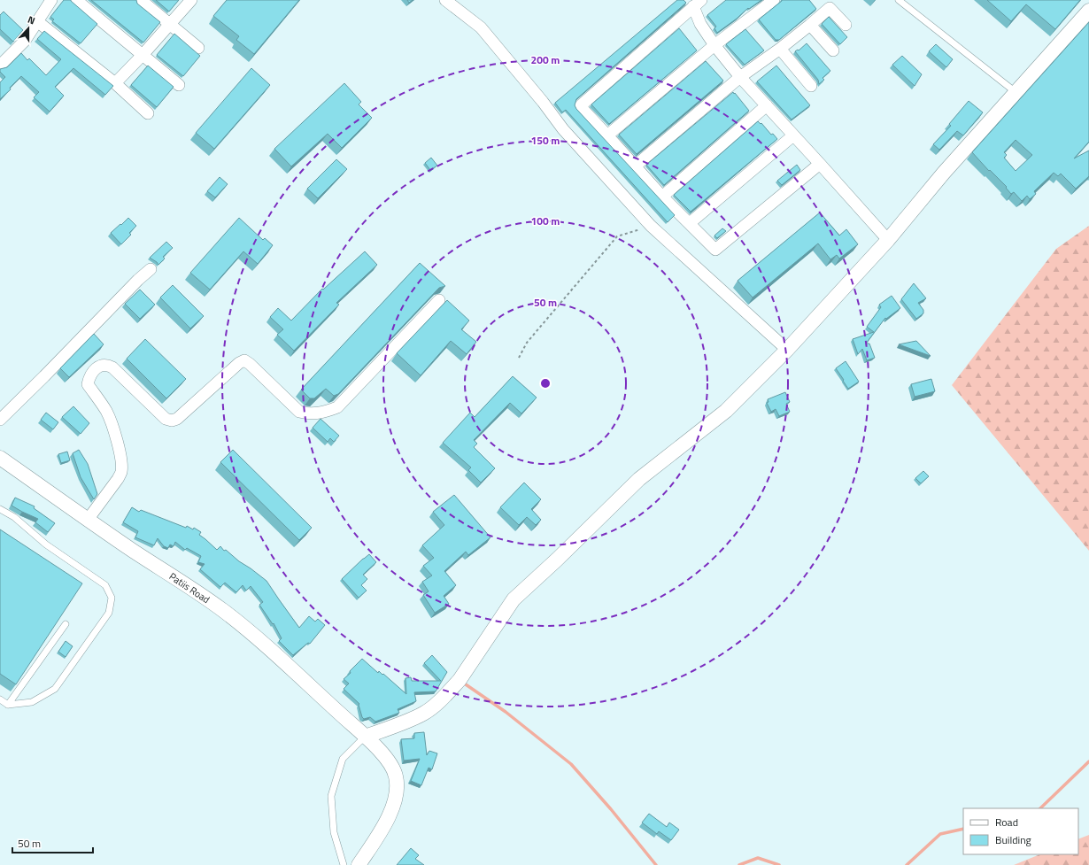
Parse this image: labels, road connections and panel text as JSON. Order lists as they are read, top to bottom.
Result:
{
  "streets": {
    "street": ["Patiis Road"]
  },
  "legend": ["Road", "Building"],
  "scale_bar": "50 m",
  "north": "top",
  "rings": [
    "200 m",
    "150 m",
    "100 m",
    "50 m"
  ]
}
